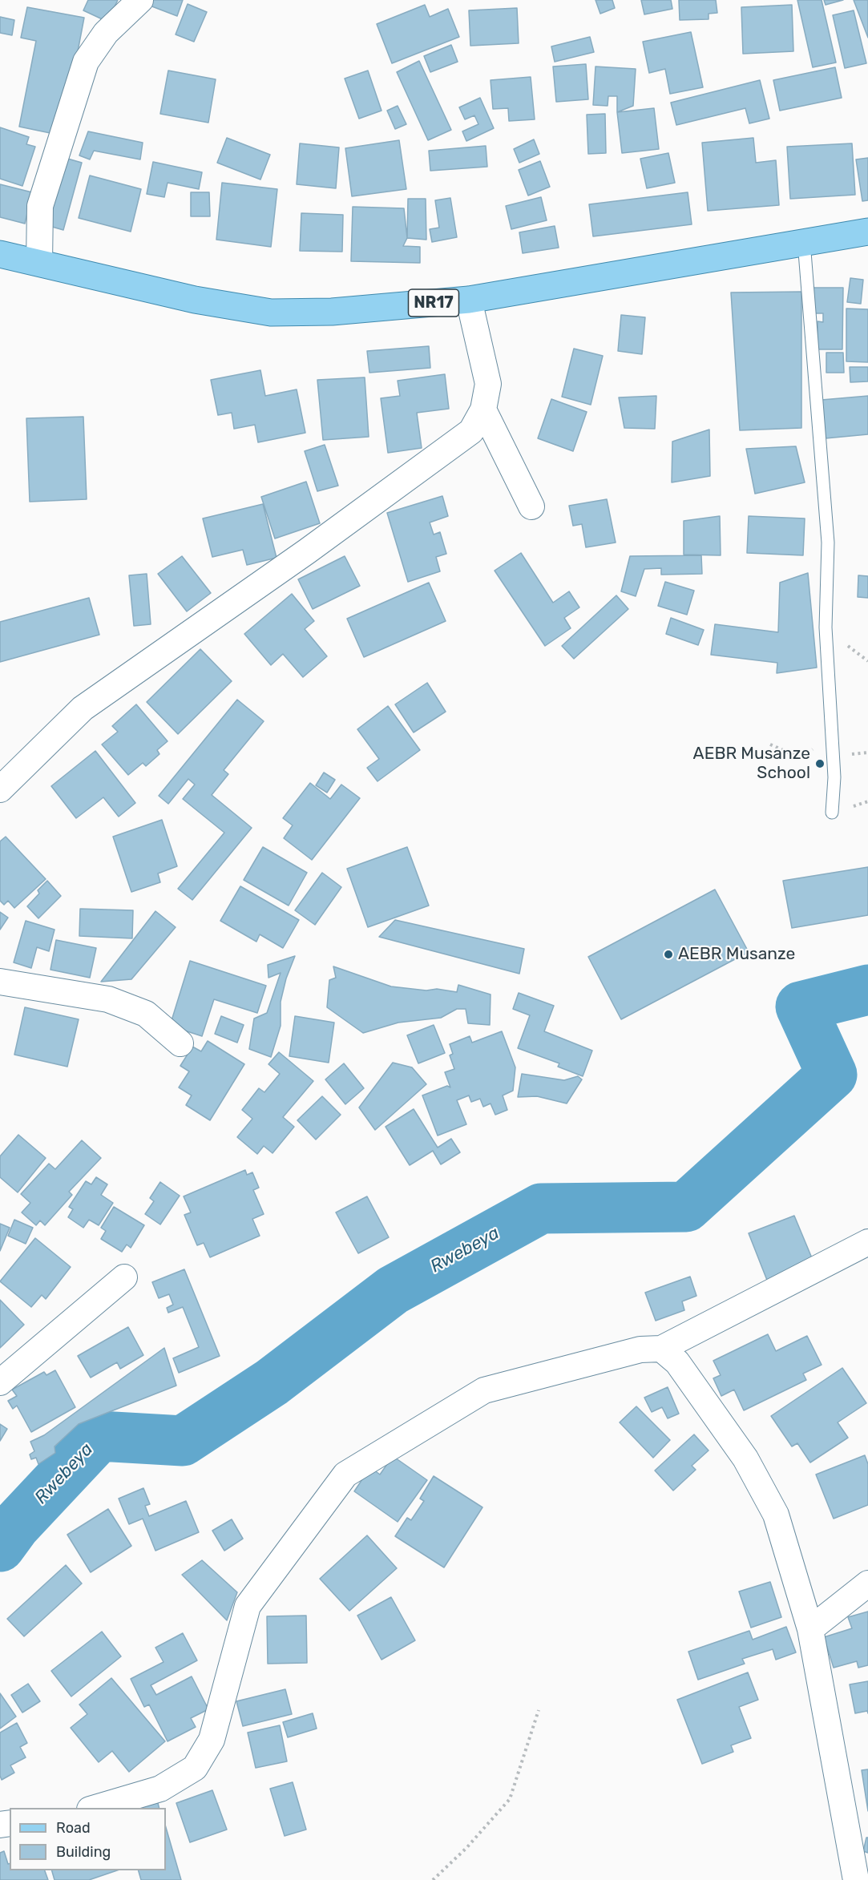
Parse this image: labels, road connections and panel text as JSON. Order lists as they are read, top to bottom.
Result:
{
  "streets": {
    "main road": ["NR17"]
  },
  "water": ["Rwebeya"],
  "places": ["AEBR Musanze School", "AEBR Musanze"],
  "legend": ["Road", "Building"]
}
